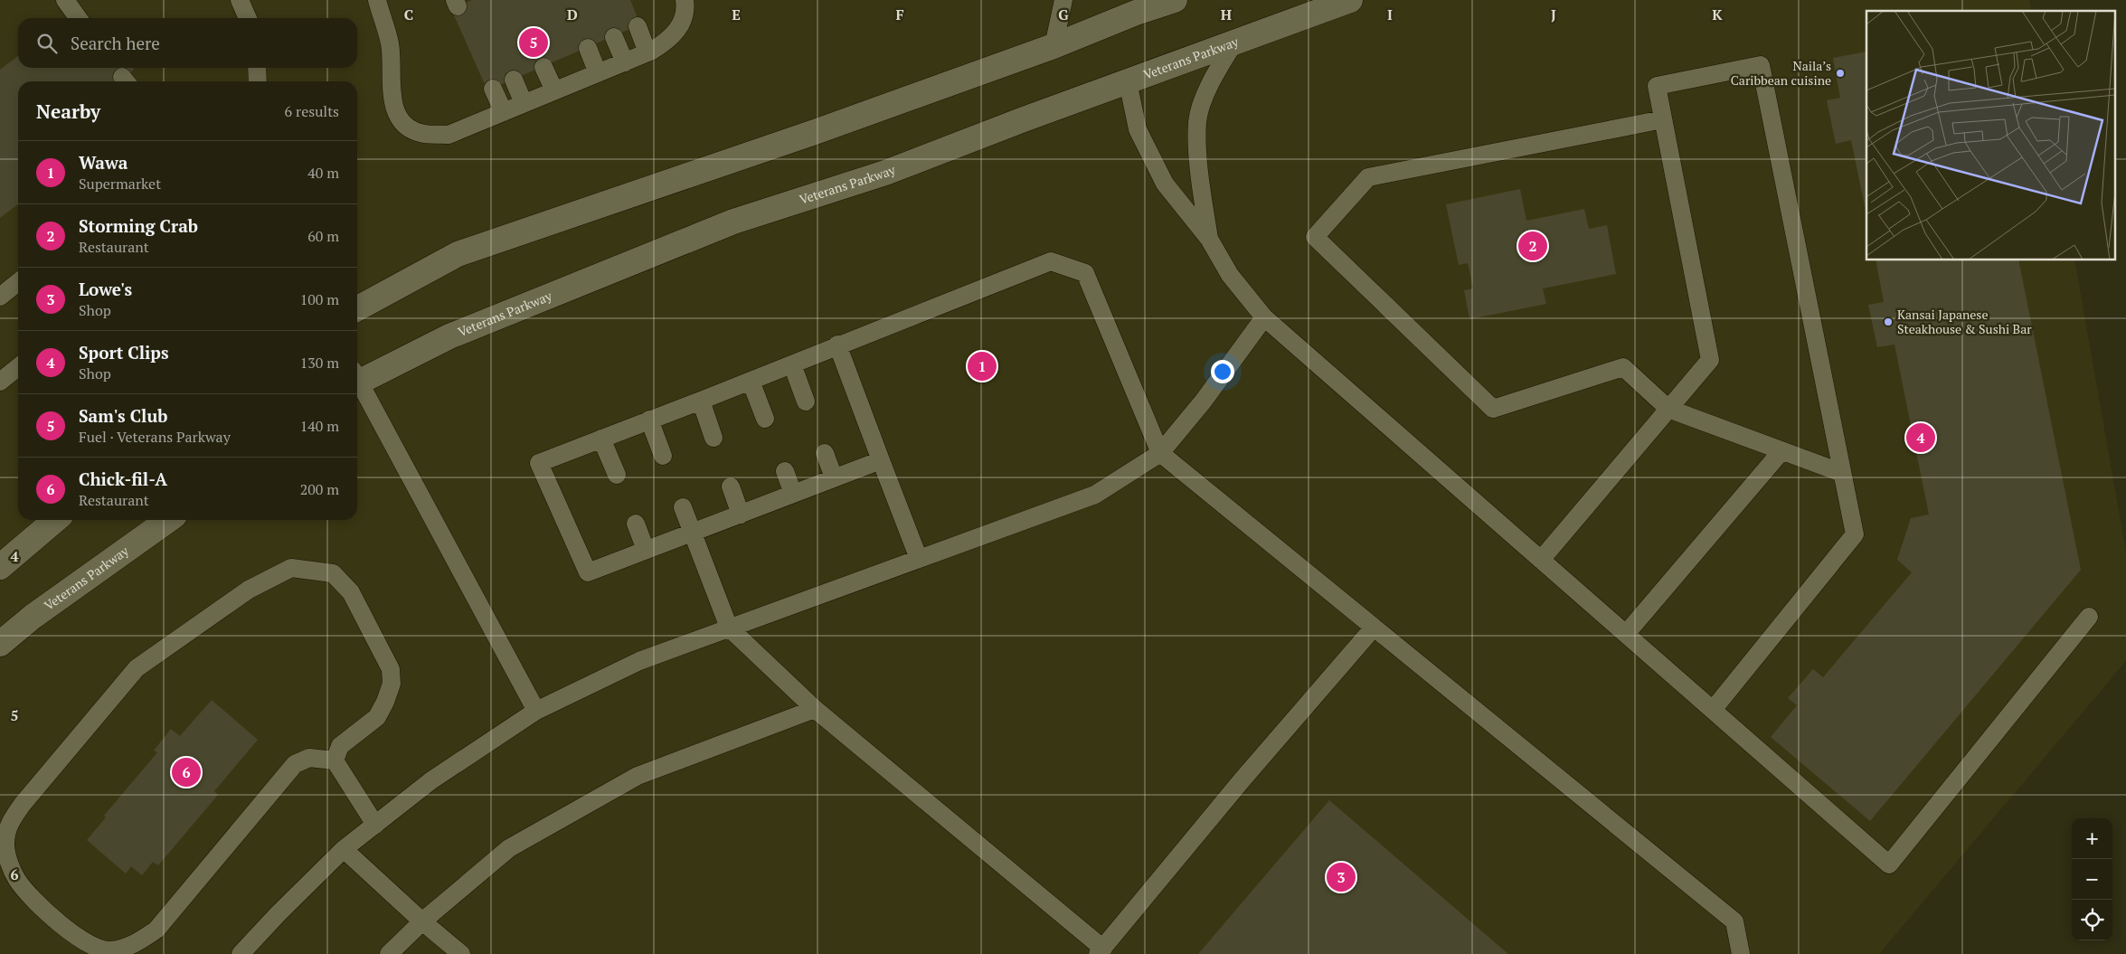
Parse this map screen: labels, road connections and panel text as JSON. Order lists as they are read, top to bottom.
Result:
{
  "streets": {
    "main road": ["Veterans Parkway"]
  },
  "places": ["Naila’s Caribbean cuisine", "Kansai Japanese Steakhouse & Sushi Bar"],
  "page": {
    "search": "Search here",
    "pins": [
      "5",
      "2",
      "1",
      "4",
      "6",
      "3"
    ],
    "heading": ["Nearby", "6 results"],
    "list": [
      {
        "mark": "1",
        "name": "Wawa",
        "note": "Supermarket",
        "value": "40 m"
      },
      {
        "mark": "2",
        "name": "Storming Crab",
        "note": "Restaurant",
        "value": "60 m"
      },
      {
        "mark": "3",
        "name": "Lowe's",
        "note": "Shop",
        "value": "100 m"
      },
      {
        "mark": "4",
        "name": "Sport Clips",
        "note": "Shop",
        "value": "130 m"
      },
      {
        "mark": "5",
        "name": "Sam's Club",
        "note": "Fuel · Veterans Parkway",
        "value": "140 m"
      },
      {
        "mark": "6",
        "name": "Chick-fil-A",
        "note": "Restaurant",
        "value": "200 m"
      }
    ],
    "map_buttons": ["+", "−"]
  },
  "grid": {
    "columns": [
      "C",
      "D",
      "E",
      "F",
      "G",
      "H",
      "I",
      "J",
      "K"
    ],
    "rows": ["4", "5", "6"]
  }
}
